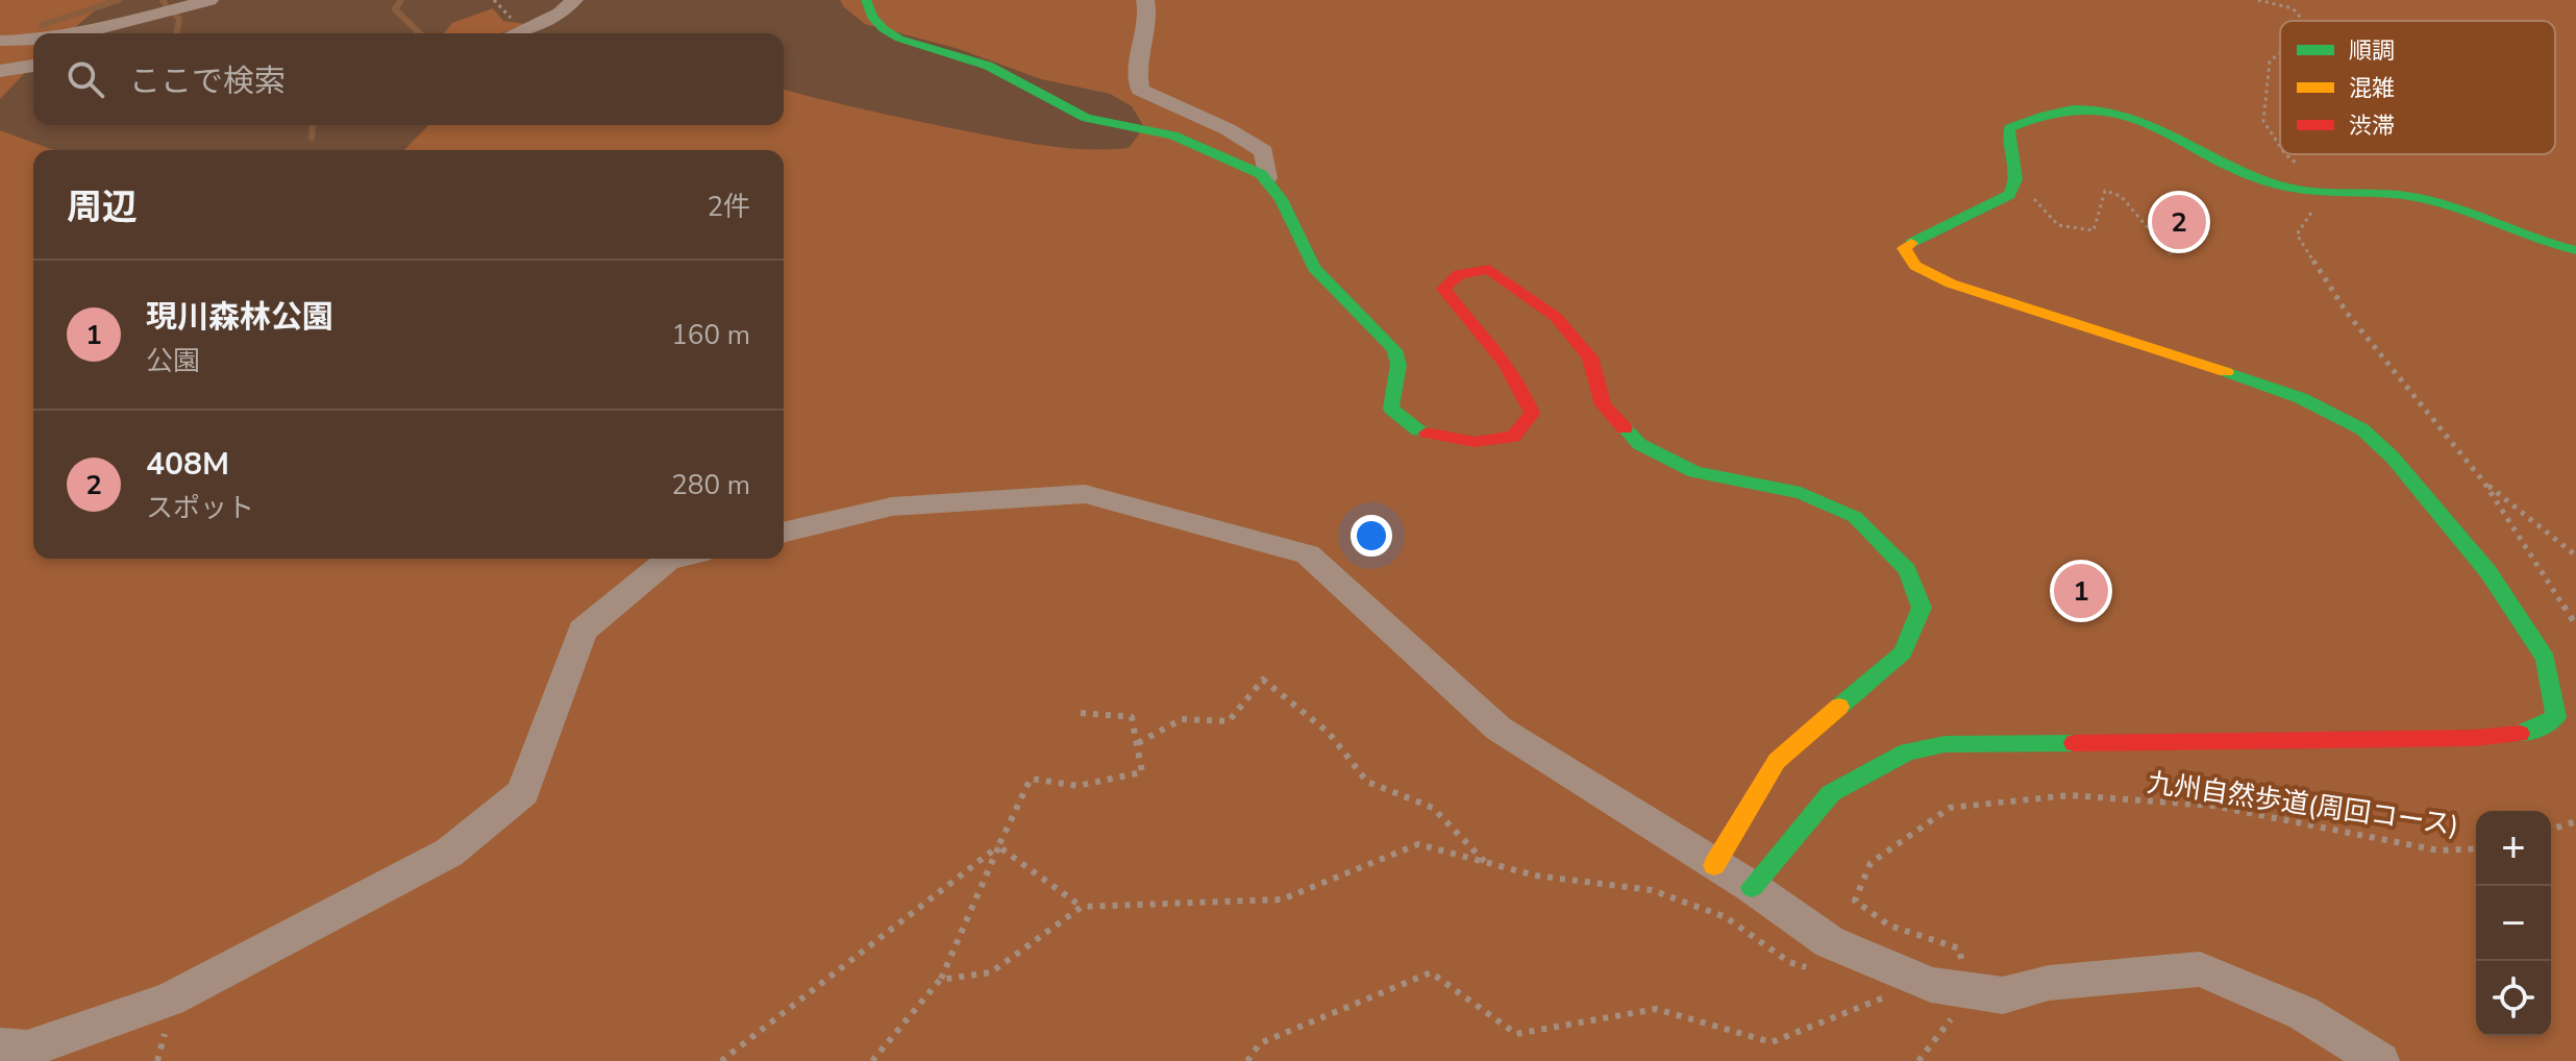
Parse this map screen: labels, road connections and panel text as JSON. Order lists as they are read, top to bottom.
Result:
{
  "streets": {
    "path": ["九州自然歩道(周回コース)"]
  },
  "legend": ["順調", "混雑", "渋滞"],
  "page": {
    "search": "ここで検索",
    "heading": ["周辺", "2件"],
    "pins": ["2", "1"],
    "list": [
      {
        "mark": "1",
        "name": "現川森林公園",
        "note": "公園",
        "value": "160 m"
      },
      {
        "mark": "2",
        "name": "408M",
        "note": "スポット",
        "value": "280 m"
      }
    ],
    "map_buttons": ["+", "−"]
  }
}
